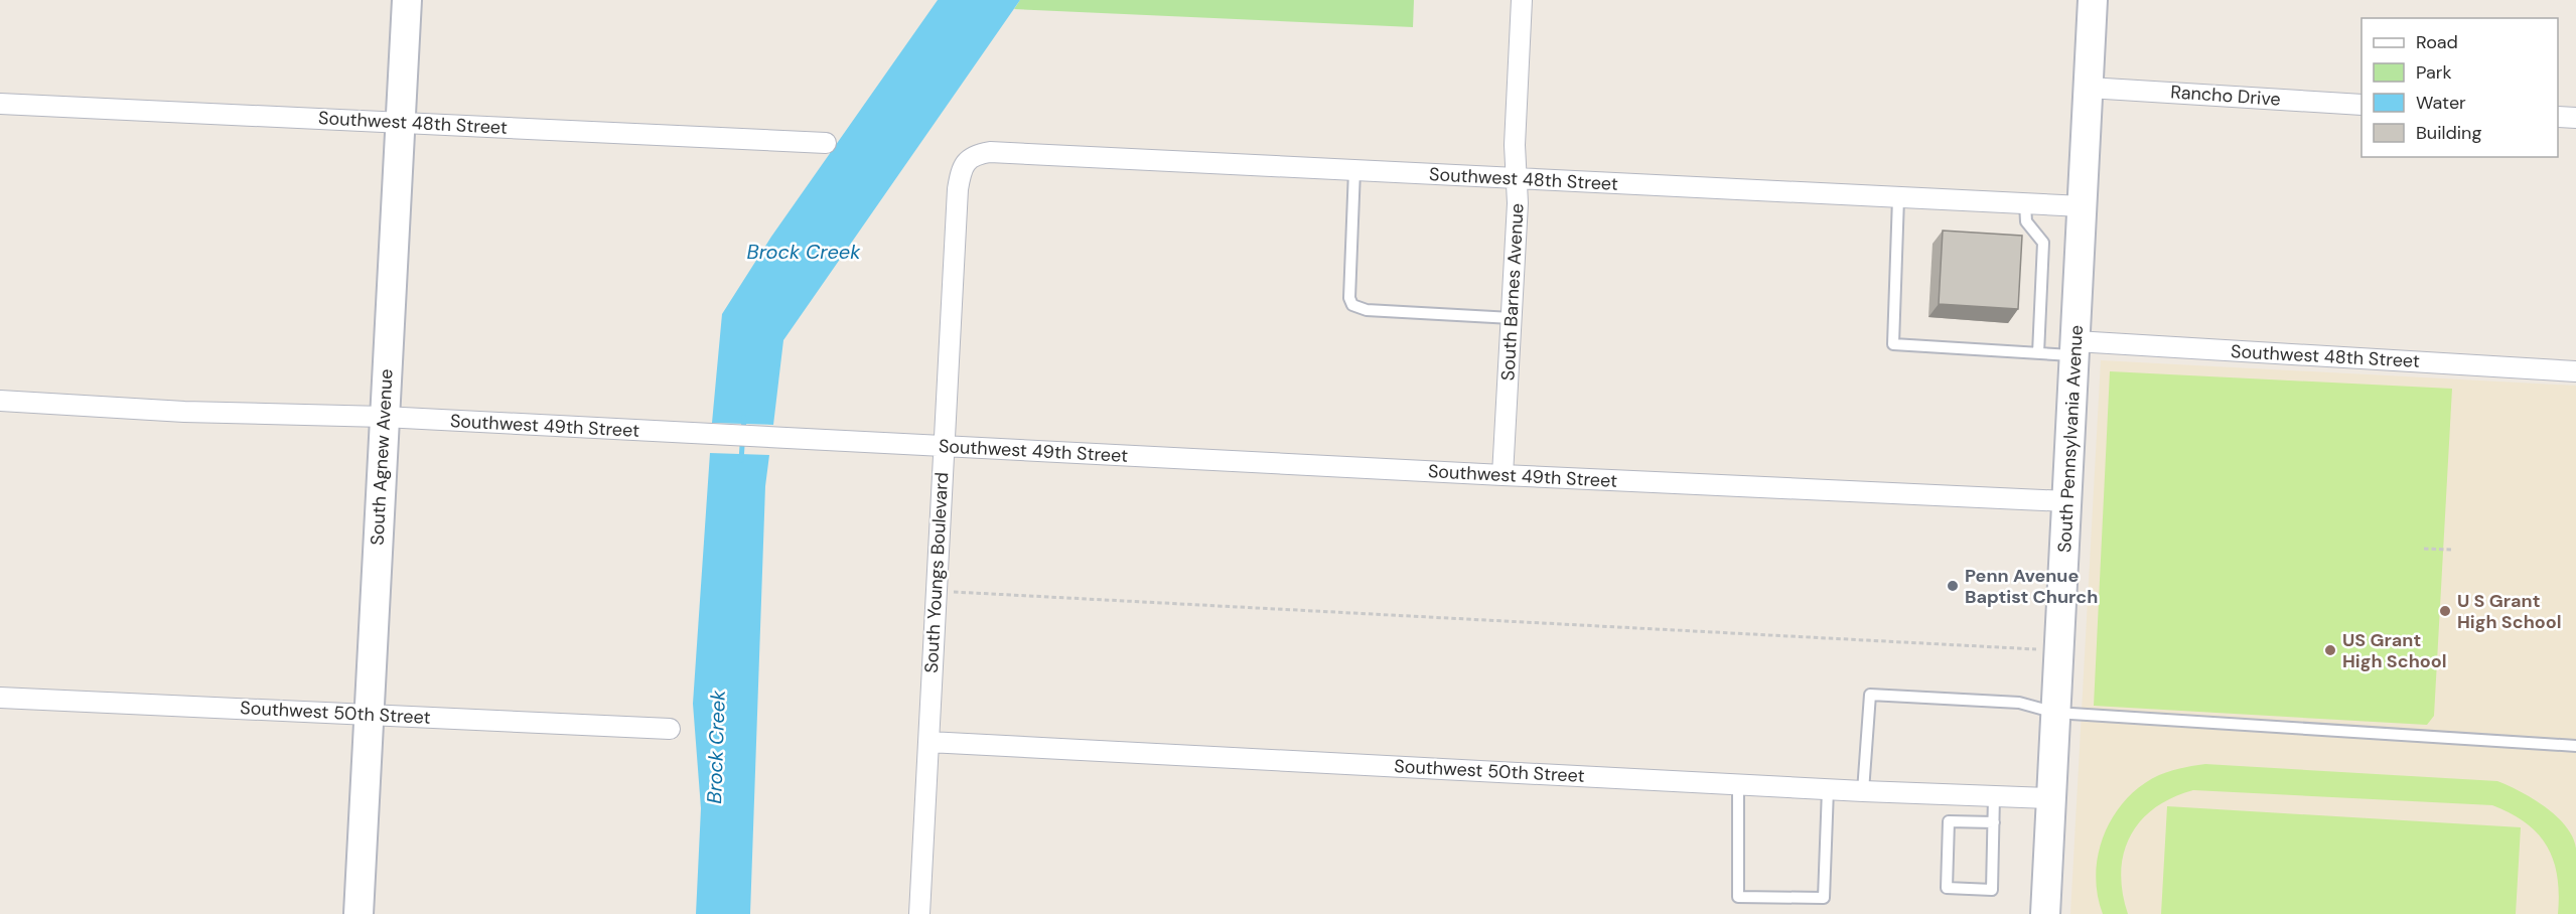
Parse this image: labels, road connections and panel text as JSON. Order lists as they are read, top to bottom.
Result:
{
  "streets": {
    "street": [
      "Rancho Drive",
      "Southwest 48th Street",
      "South Barnes Avenue",
      "Southwest 49th Street",
      "South Pennsylvania Avenue",
      "South Agnew Avenue",
      "South Youngs Boulevard",
      "Southwest 50th Street"
    ]
  },
  "crossings": [
    ["Rancho Drive", "South Pennsylvania Avenue"],
    ["Southwest 48th Street", "South Barnes Avenue"],
    ["Southwest 48th Street", "South Pennsylvania Avenue"],
    ["Southwest 48th Street", "South Agnew Avenue"],
    ["Southwest 48th Street", "South Youngs Boulevard"],
    ["South Barnes Avenue", "Southwest 49th Street"],
    ["Southwest 49th Street", "South Pennsylvania Avenue"],
    ["Southwest 49th Street", "South Agnew Avenue"],
    ["Southwest 49th Street", "South Youngs Boulevard"],
    ["South Pennsylvania Avenue", "Southwest 50th Street"],
    ["South Agnew Avenue", "Southwest 50th Street"],
    ["South Youngs Boulevard", "Southwest 50th Street"]
  ],
  "water": ["Brock Creek"],
  "places": ["Penn Avenue Baptist Church", "U S Grant High School", "US Grant High School"],
  "legend": [
    "Road",
    "Park",
    "Water",
    "Building"
  ]
}
